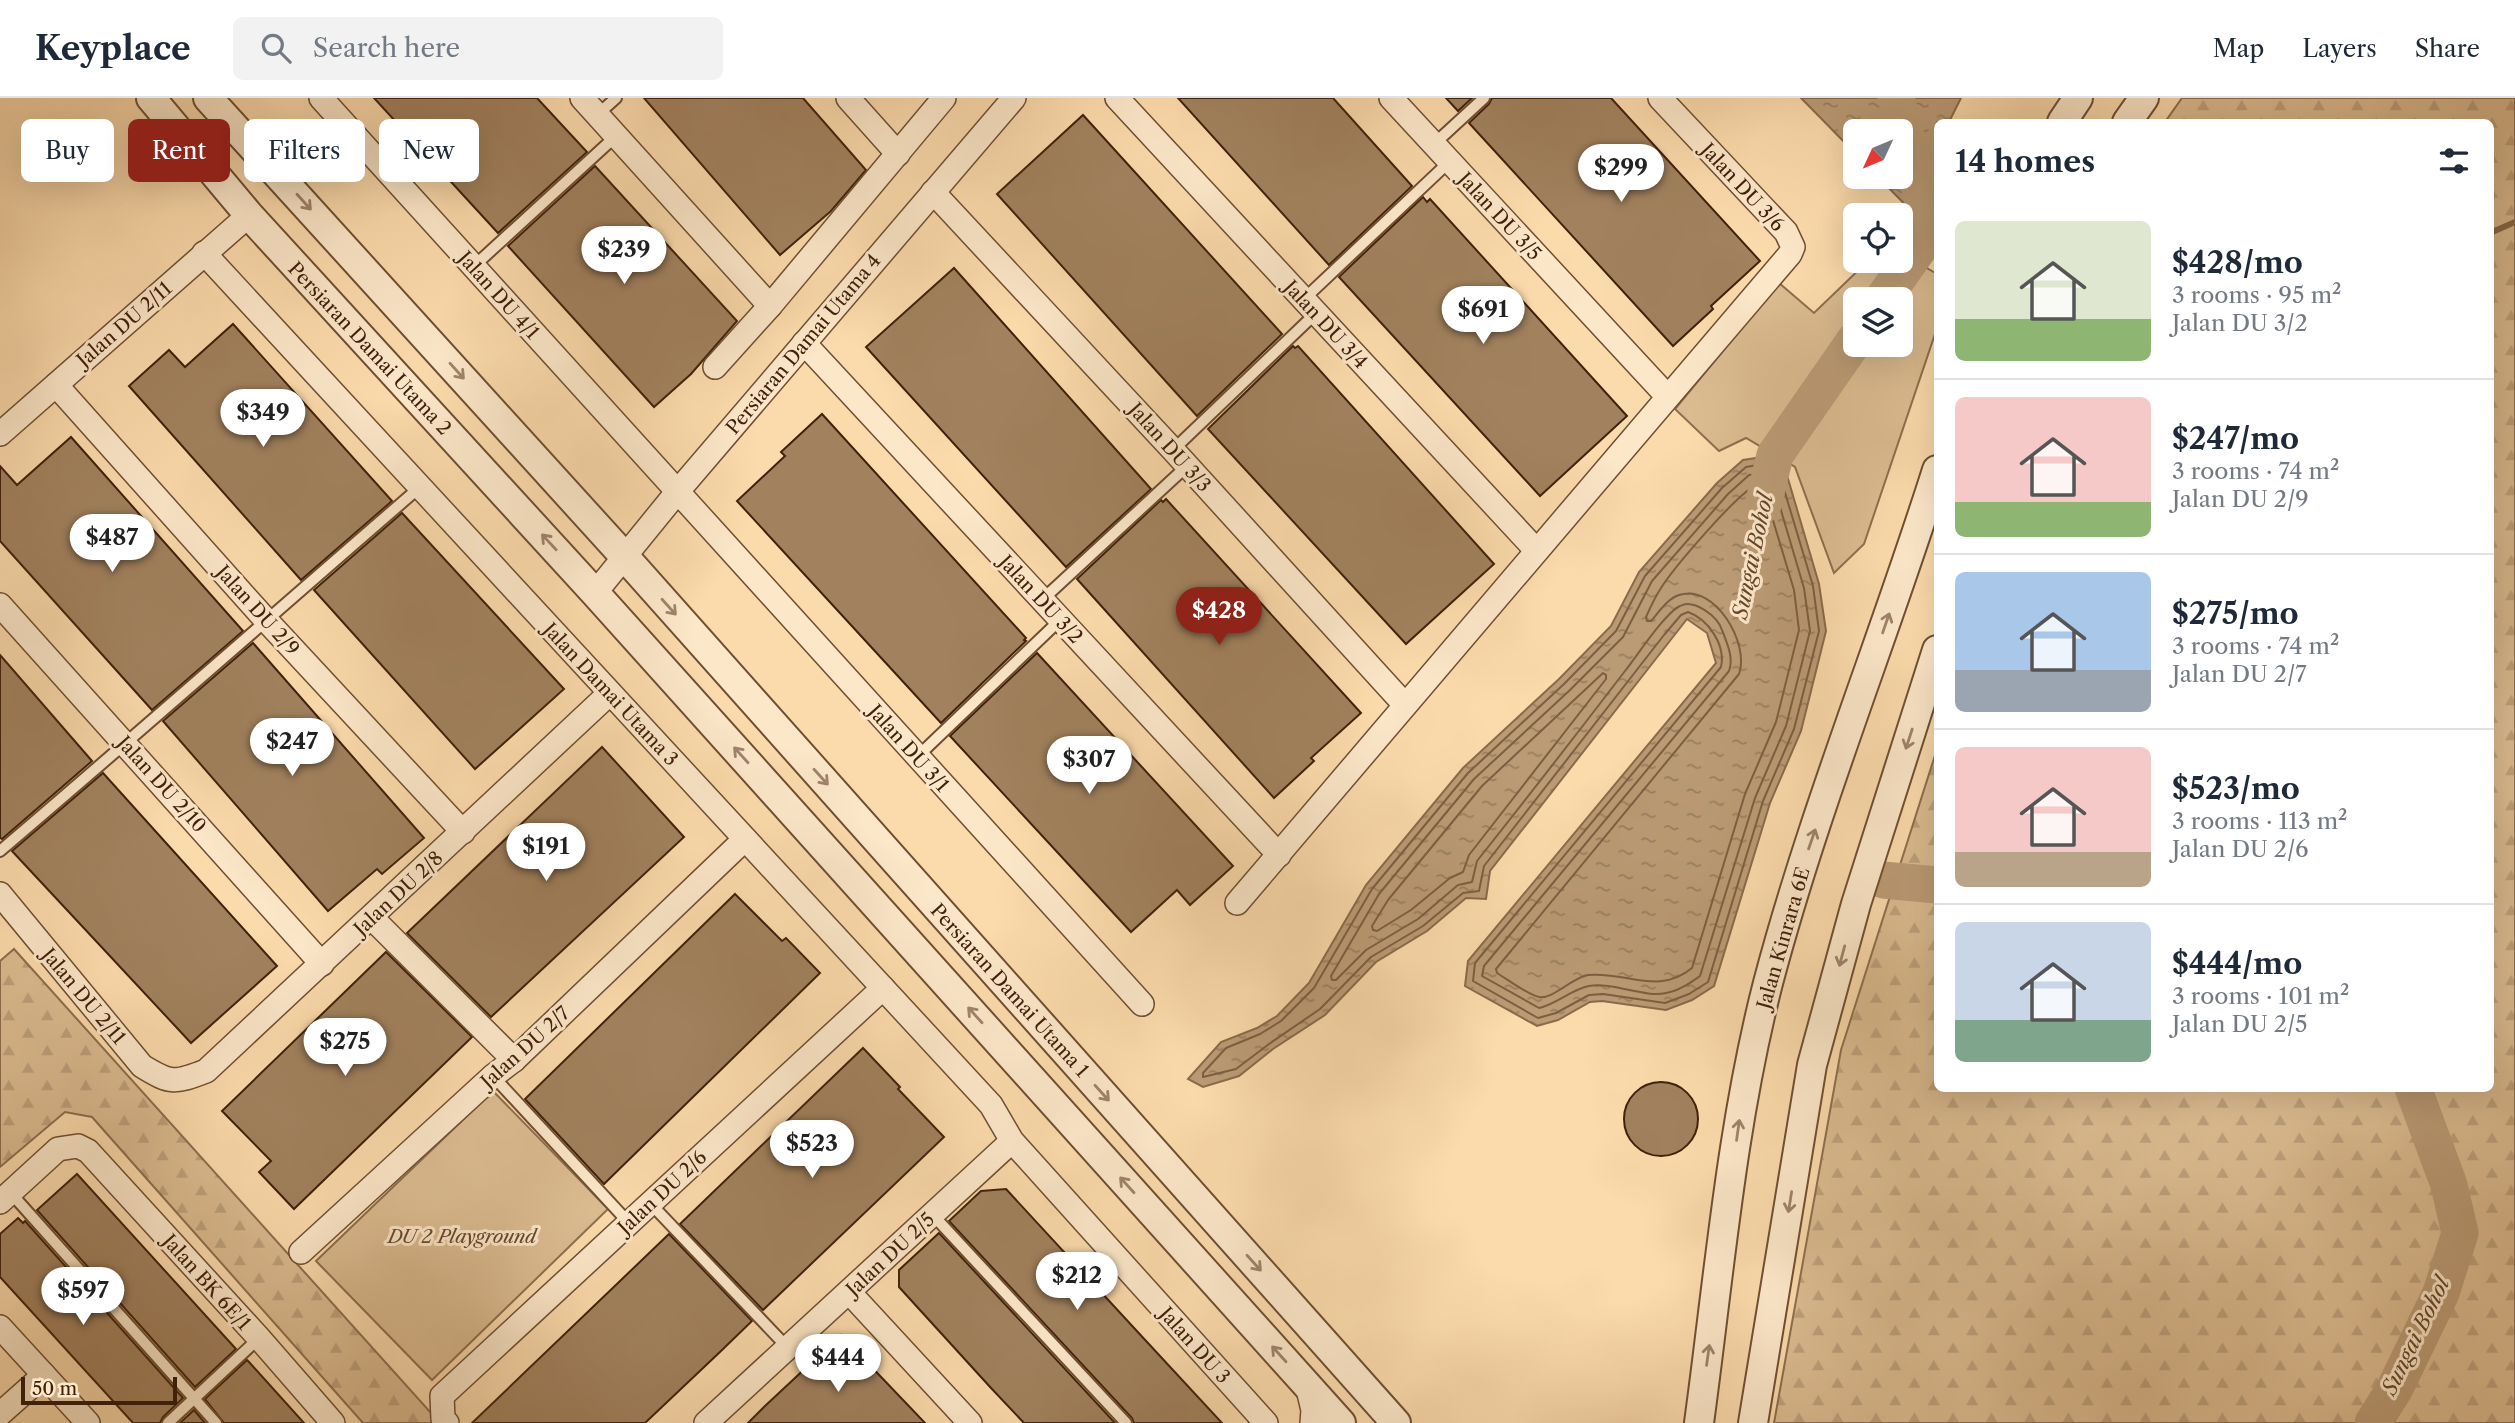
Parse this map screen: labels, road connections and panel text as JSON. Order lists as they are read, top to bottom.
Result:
{
  "streets": {
    "street": [
      "Jalan DU 3/6",
      "Jalan DU 3/5",
      "Jalan DU 4/1",
      "Jalan DU 2/11",
      "Jalan DU 3/4",
      "Persiaran Damai Utama 4",
      "Persiaran Damai Utama 2",
      "Jalan DU 3/3",
      "Jalan DU 3/2",
      "Jalan DU 2/9",
      "Jalan Damai Utama 3",
      "Jalan DU 3/1",
      "Jalan DU 2/10",
      "Jalan DU 2/8",
      "Jalan Kinrara 6E",
      "Persiaran Damai Utama 1",
      "Jalan DU 2/7",
      "Jalan DU 2/6",
      "Jalan DU 2/5",
      "Jalan BK 6E/1",
      "Jalan DU 3"
    ]
  },
  "crossings": [
    ["Jalan DU 3/6", "Jalan DU 3/5"],
    ["Jalan DU 4/1", "Persiaran Damai Utama 4"],
    ["Jalan DU 4/1", "Jalan DU 3/1"],
    ["Jalan DU 2/11", "Persiaran Damai Utama 2"],
    ["Jalan DU 2/11", "Jalan DU 2/9"],
    ["Jalan DU 2/11", "Jalan Damai Utama 3"],
    ["Jalan DU 2/11", "Jalan DU 2/8"],
    ["Persiaran Damai Utama 4", "Persiaran Damai Utama 2"],
    ["Persiaran Damai Utama 4", "Jalan DU 3/3"],
    ["Persiaran Damai Utama 4", "Jalan DU 3/2"],
    ["Persiaran Damai Utama 4", "Jalan DU 3/1"],
    ["Persiaran Damai Utama 4", "Persiaran Damai Utama 1"],
    ["Jalan DU 2/9", "Jalan DU 2/8"],
    ["Jalan Damai Utama 3", "Jalan DU 2/8"],
    ["Jalan Damai Utama 3", "Jalan DU 2/7"],
    ["Jalan Damai Utama 3", "Jalan DU 2/6"],
    ["Jalan Damai Utama 3", "Jalan DU 2/5"],
    ["Jalan Damai Utama 3", "Jalan DU 3"],
    ["Jalan DU 2/10", "Jalan DU 2/8"],
    ["Jalan DU 2/5", "Jalan DU 3"]
  ],
  "water": ["Sungai Bohol"],
  "parks": ["DU 2 Playground"],
  "scale_bar": "50 m",
  "north": "bottom left",
  "page": {
    "header": "Keyplace",
    "search": "Search here",
    "nav": ["Map", "Layers", "Share"],
    "chip": [
      "Buy",
      "Rent",
      "Filters",
      "New"
    ],
    "heading": "14 homes",
    "price": [
      "$299",
      "$239",
      "$691",
      "$349",
      "$487",
      "$428",
      "$247",
      "$307",
      "$191",
      "$275",
      "$523",
      "$212",
      "$597",
      "$444"
    ],
    "list": [
      {
        "name": "$428/mo",
        "note": "3 rooms · 95 m² · Jalan DU 3/2"
      },
      {
        "name": "$247/mo",
        "note": "3 rooms · 74 m² · Jalan DU 2/9"
      },
      {
        "name": "$275/mo",
        "note": "3 rooms · 74 m² · Jalan DU 2/7"
      },
      {
        "name": "$523/mo",
        "note": "3 rooms · 113 m² · Jalan DU 2/6"
      },
      {
        "name": "$444/mo",
        "note": "3 rooms · 101 m² · Jalan DU 2/5"
      }
    ],
    "scale": "50 m"
  }
}
